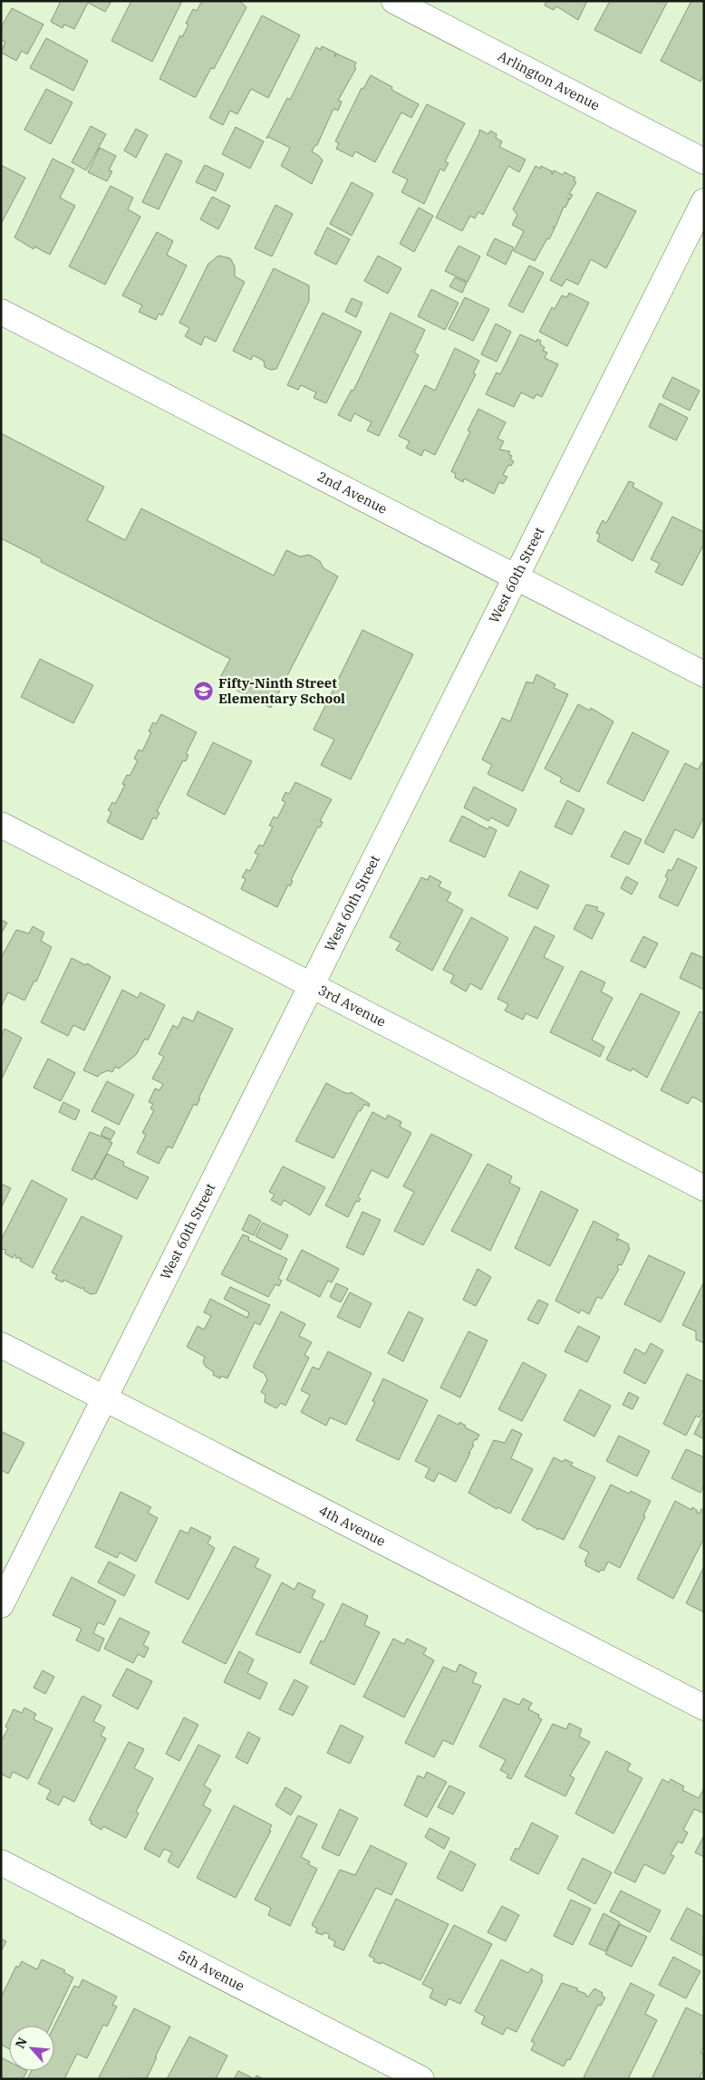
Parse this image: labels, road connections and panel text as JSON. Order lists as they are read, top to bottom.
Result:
{
  "streets": {
    "street": [
      "Arlington Avenue",
      "2nd Avenue",
      "West 60th Street",
      "3rd Avenue",
      "4th Avenue",
      "5th Avenue"
    ]
  },
  "crossings": [
    ["2nd Avenue", "West 60th Street"],
    ["West 60th Street", "3rd Avenue"],
    ["West 60th Street", "4th Avenue"]
  ],
  "places": {
    "school or university": ["Fifty-Ninth Street Elementary School"]
  },
  "north": "top left"
}
